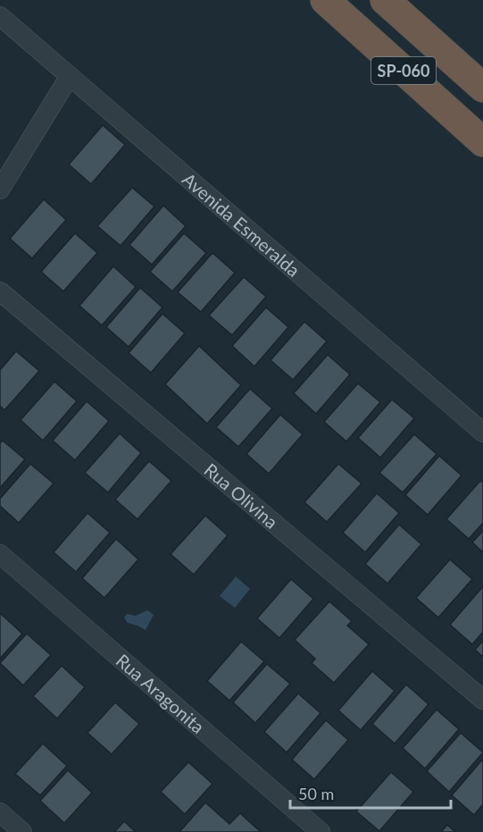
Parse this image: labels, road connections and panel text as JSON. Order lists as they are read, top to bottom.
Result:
{
  "streets": {
    "highway": ["SP-060"],
    "street": ["Avenida Esmeralda", "Rua Olivina", "Rua Aragonita"]
  },
  "scale_bar": "50 m"
}
